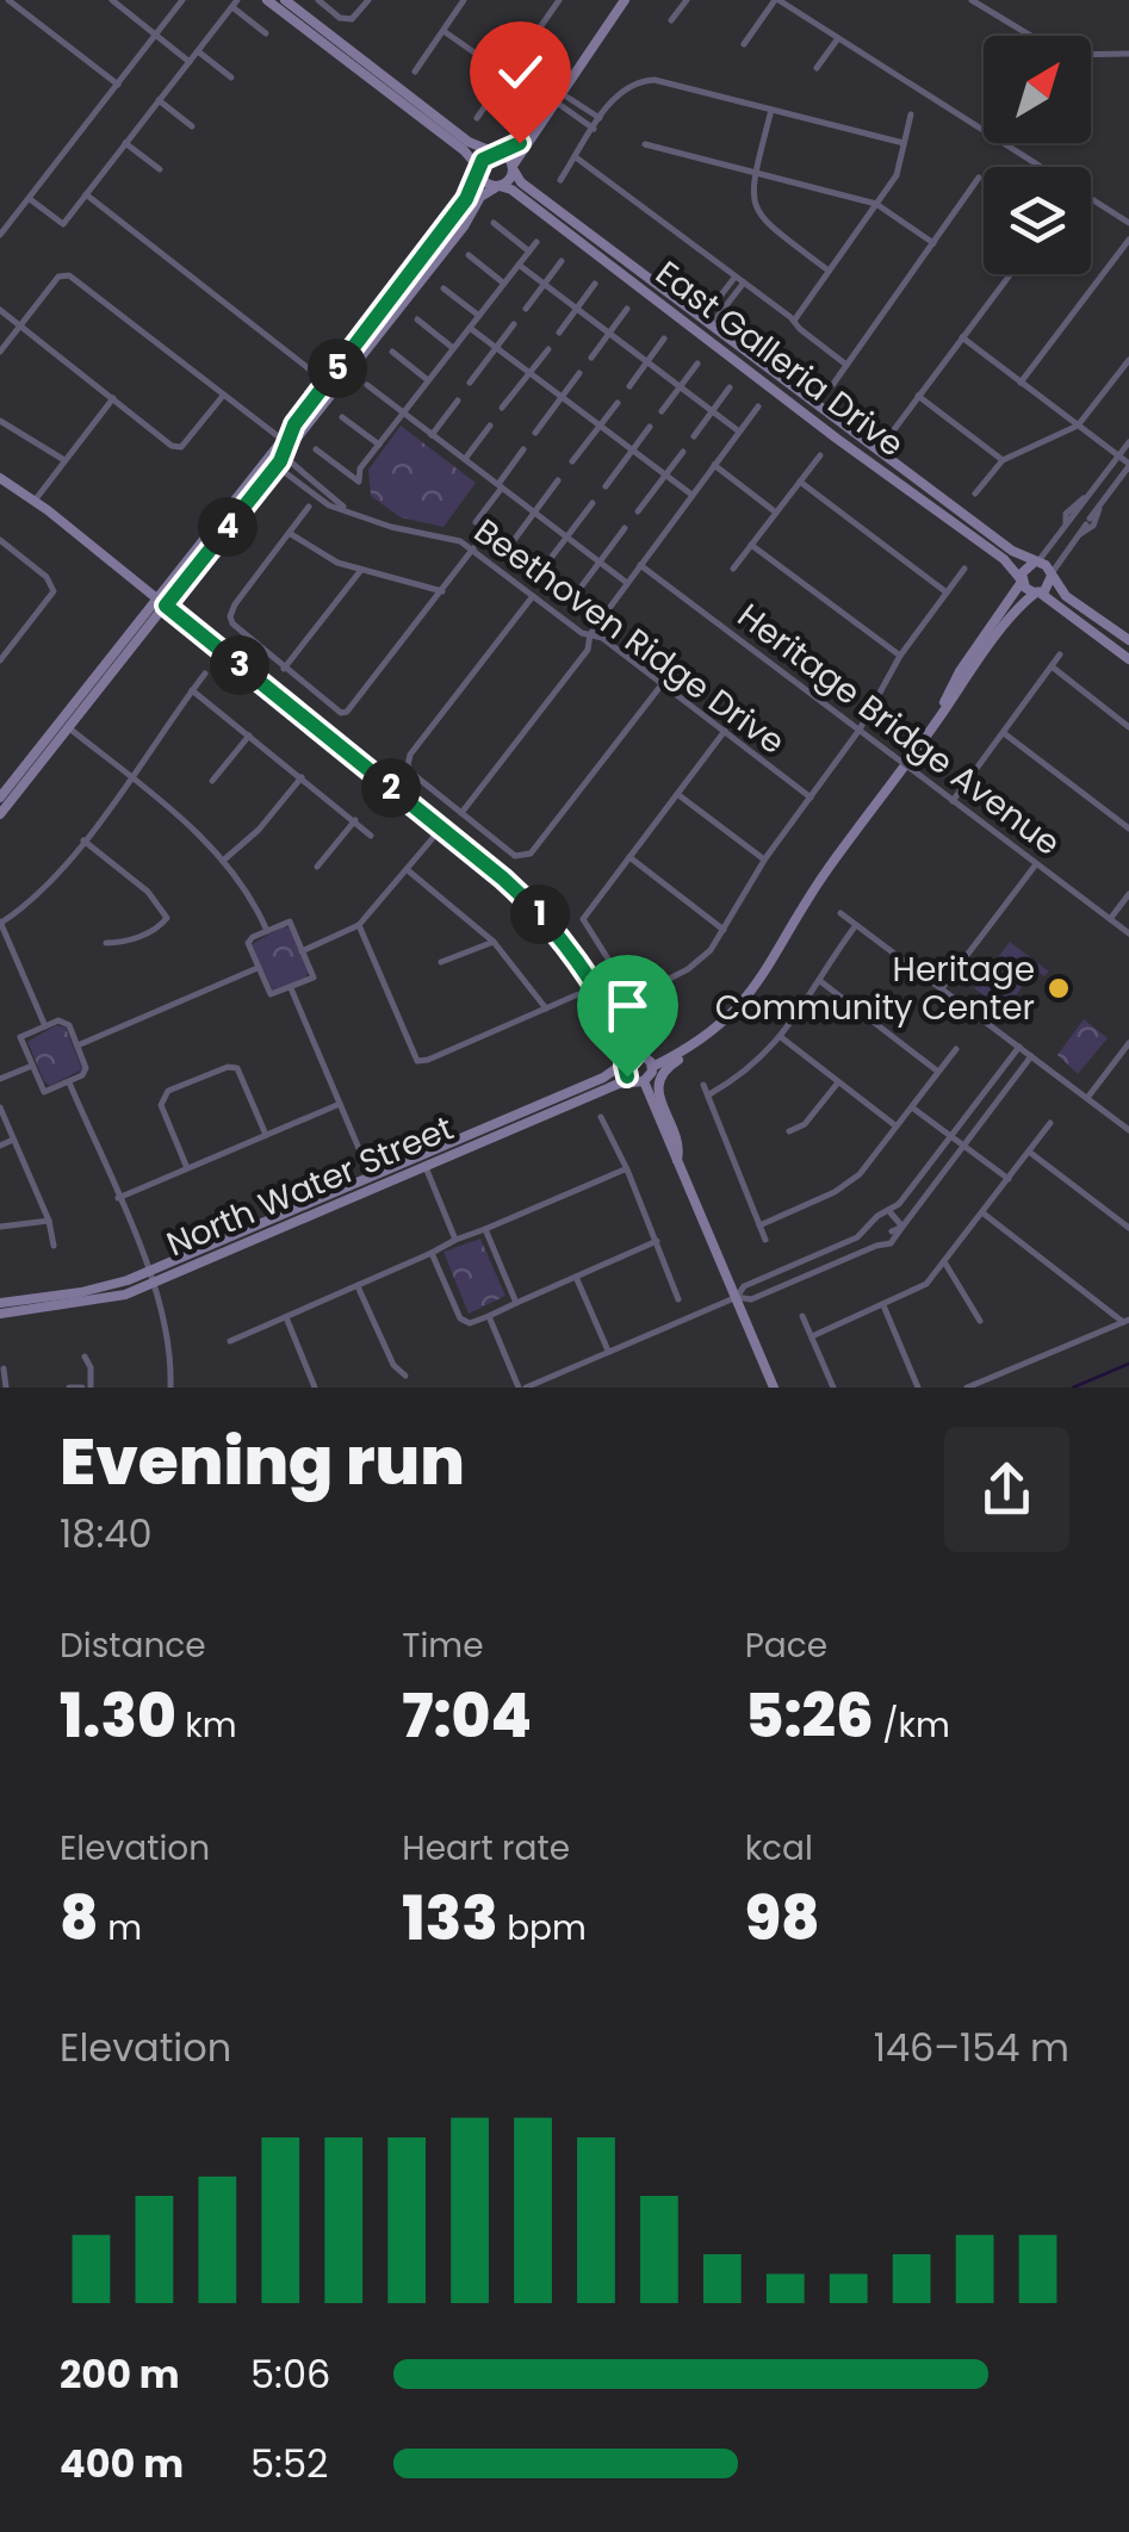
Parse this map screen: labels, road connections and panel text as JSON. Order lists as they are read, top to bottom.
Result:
{
  "streets": {
    "street": [
      "East Galleria Drive",
      "Beethoven Ridge Drive",
      "Heritage Bridge Avenue",
      "North Water Street"
    ]
  },
  "places": ["Heritage Community Center"],
  "north": "top right",
  "page": {
    "pins": [
      "5",
      "4",
      "3",
      "2",
      "1"
    ],
    "heading": ["Evening run", "18:40"],
    "stats": [
      ["Distance", "1.30 km"],
      ["Time", "7:04"],
      ["Pace", "5:26 /km"],
      ["Elevation", "8 m"],
      ["Heart rate", "133 bpm"],
      ["kcal", "98"]
    ],
    "chart": ["Elevation", "146–154 m"],
    "list": [
      {
        "name": "200 m",
        "note": "5:06"
      },
      {
        "name": "400 m",
        "note": "5:52"
      }
    ]
  }
}
